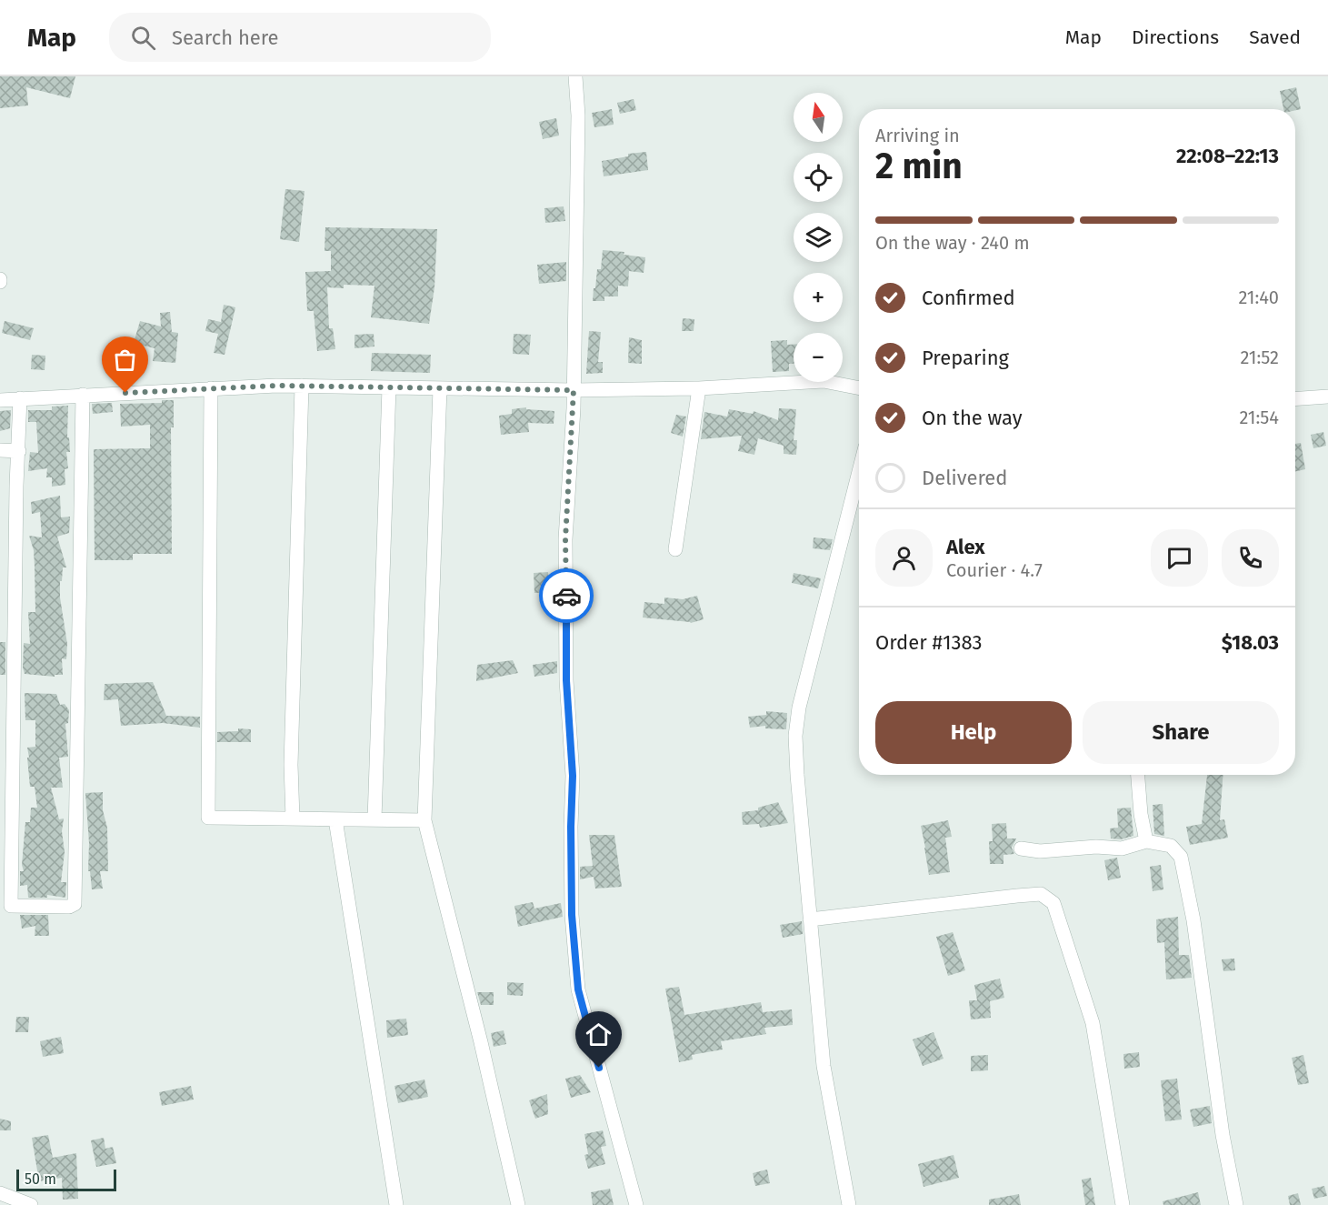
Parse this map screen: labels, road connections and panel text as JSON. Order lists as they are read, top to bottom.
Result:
{
  "scale_bar": "50 m",
  "north": "top",
  "page": {
    "header": "Map",
    "search": "Search here",
    "nav": ["Map", "Directions", "Saved"],
    "map_buttons": ["+", "−"],
    "heading": ["2 min", "Arriving in", "22:08–22:13"],
    "panel": [
      "Alex",
      "Courier · 4.7",
      "Order #1383",
      "$18.03"
    ],
    "bar": "On the way · 240 m",
    "list": [
      ["Confirmed", "21:40"],
      ["Preparing", "21:52"],
      ["On the way", "21:54"],
      "Delivered"
    ],
    "buttons": ["Help", "Share"],
    "scale": "50 m"
  }
}
